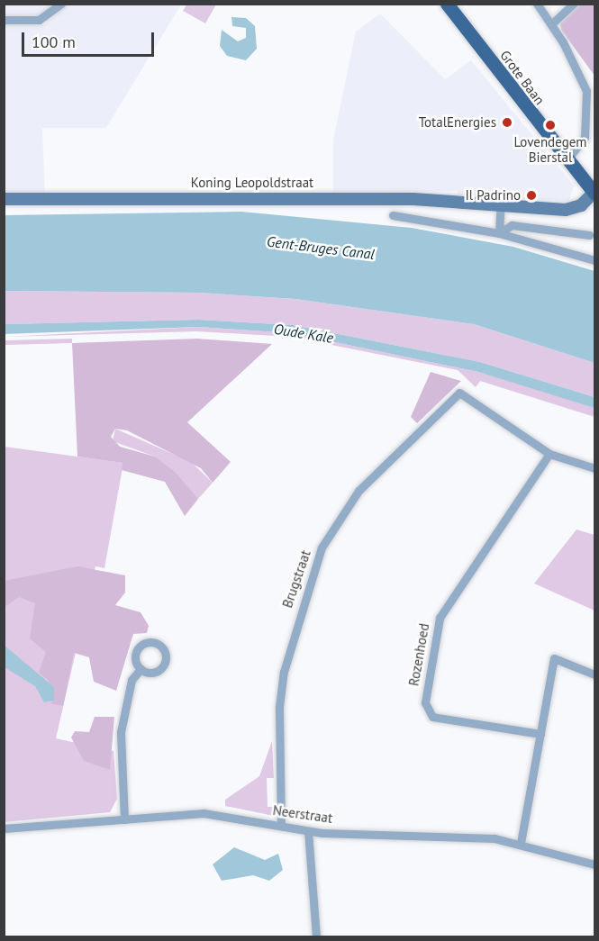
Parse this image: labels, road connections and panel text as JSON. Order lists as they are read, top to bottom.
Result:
{
  "streets": {
    "main road": ["Grote Baan"],
    "street": [
      "Koning Leopoldstraat",
      "Brugstraat",
      "Rozenhoed",
      "Neerstraat"
    ]
  },
  "crossings": [
    ["Grote Baan", "Koning Leopoldstraat"],
    ["Brugstraat", "Rozenhoed"],
    ["Brugstraat", "Neerstraat"]
  ],
  "water": ["Gent-Bruges Canal", "Oude Kale"],
  "places": ["TotalEnergies", "Lovendegem Bierstal", "Il Padrino"],
  "scale_bar": "100 m"
}
